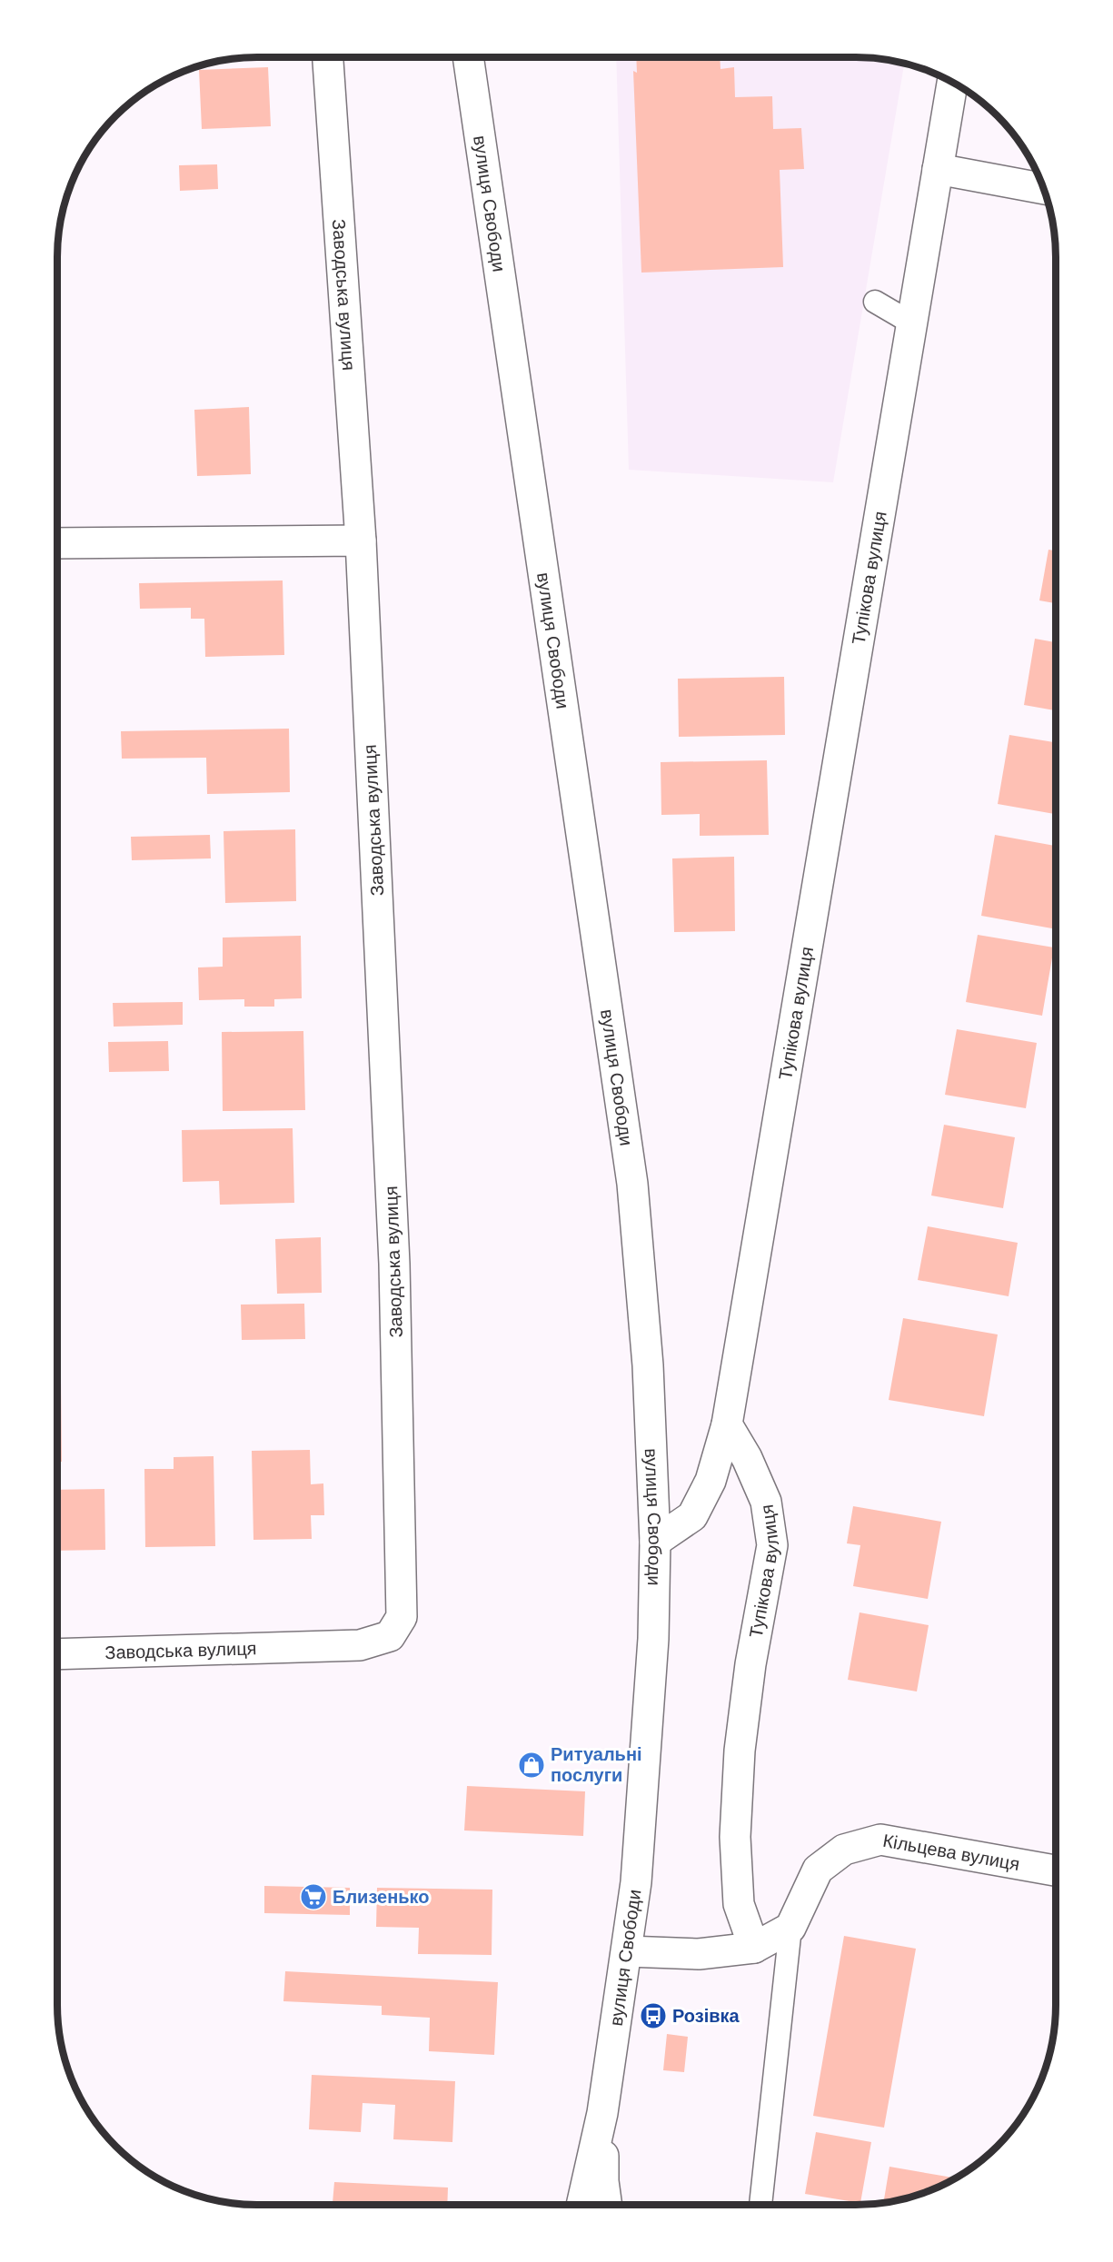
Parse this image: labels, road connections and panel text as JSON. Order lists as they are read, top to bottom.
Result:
{
  "streets": {
    "street": [
      "вулиця Свободи",
      "Заводська вулиця",
      "Тупікова вулиця",
      "Кільцева вулиця"
    ]
  },
  "places": {
    "shop": ["Ритуальні послуги"],
    "supermarket": ["Близенько"],
    "bus stop": ["Розівка"]
  }
}
